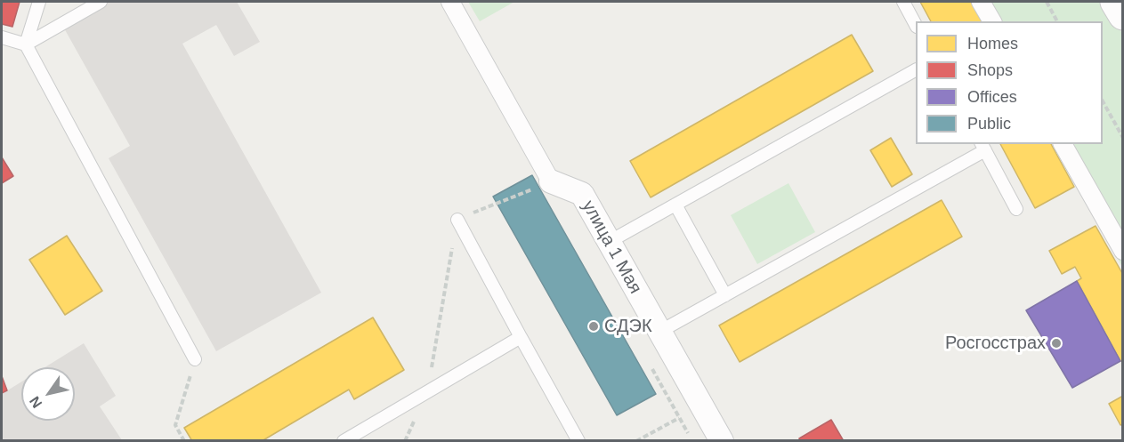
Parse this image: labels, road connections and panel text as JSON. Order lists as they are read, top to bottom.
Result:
{
  "streets": {
    "street": ["улица 1 Мая"]
  },
  "places": ["СДЭК", "Росгосстрах"],
  "legend": [
    "Homes",
    "Shops",
    "Offices",
    "Public"
  ],
  "north": "bottom left"
}
